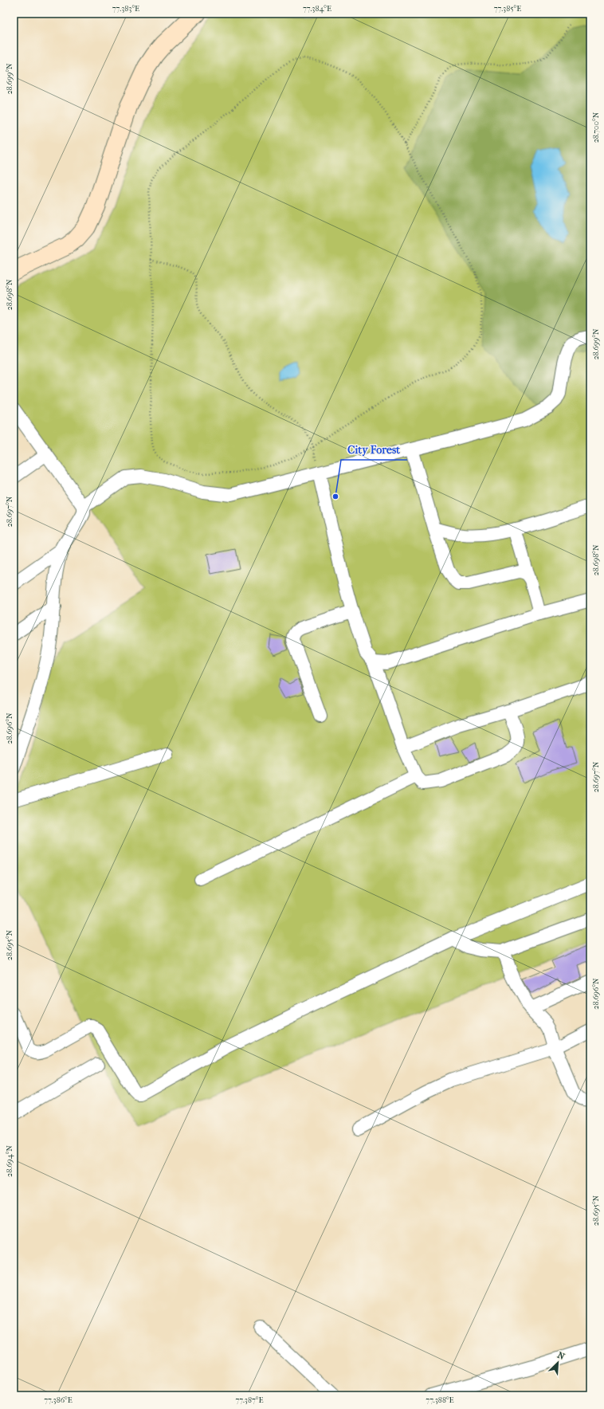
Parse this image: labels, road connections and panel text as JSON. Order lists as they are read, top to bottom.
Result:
{
  "places": ["City Forest"],
  "north": "top right",
  "coordinates": [
    "77.383°E",
    "77.384°E",
    "77.385°E",
    "28.699°N",
    "28.700°N",
    "28.698°N",
    "28.697°N",
    "28.696°N",
    "28.695°N",
    "28.694°N",
    "77.386°E",
    "77.387°E",
    "77.388°E"
  ]
}
